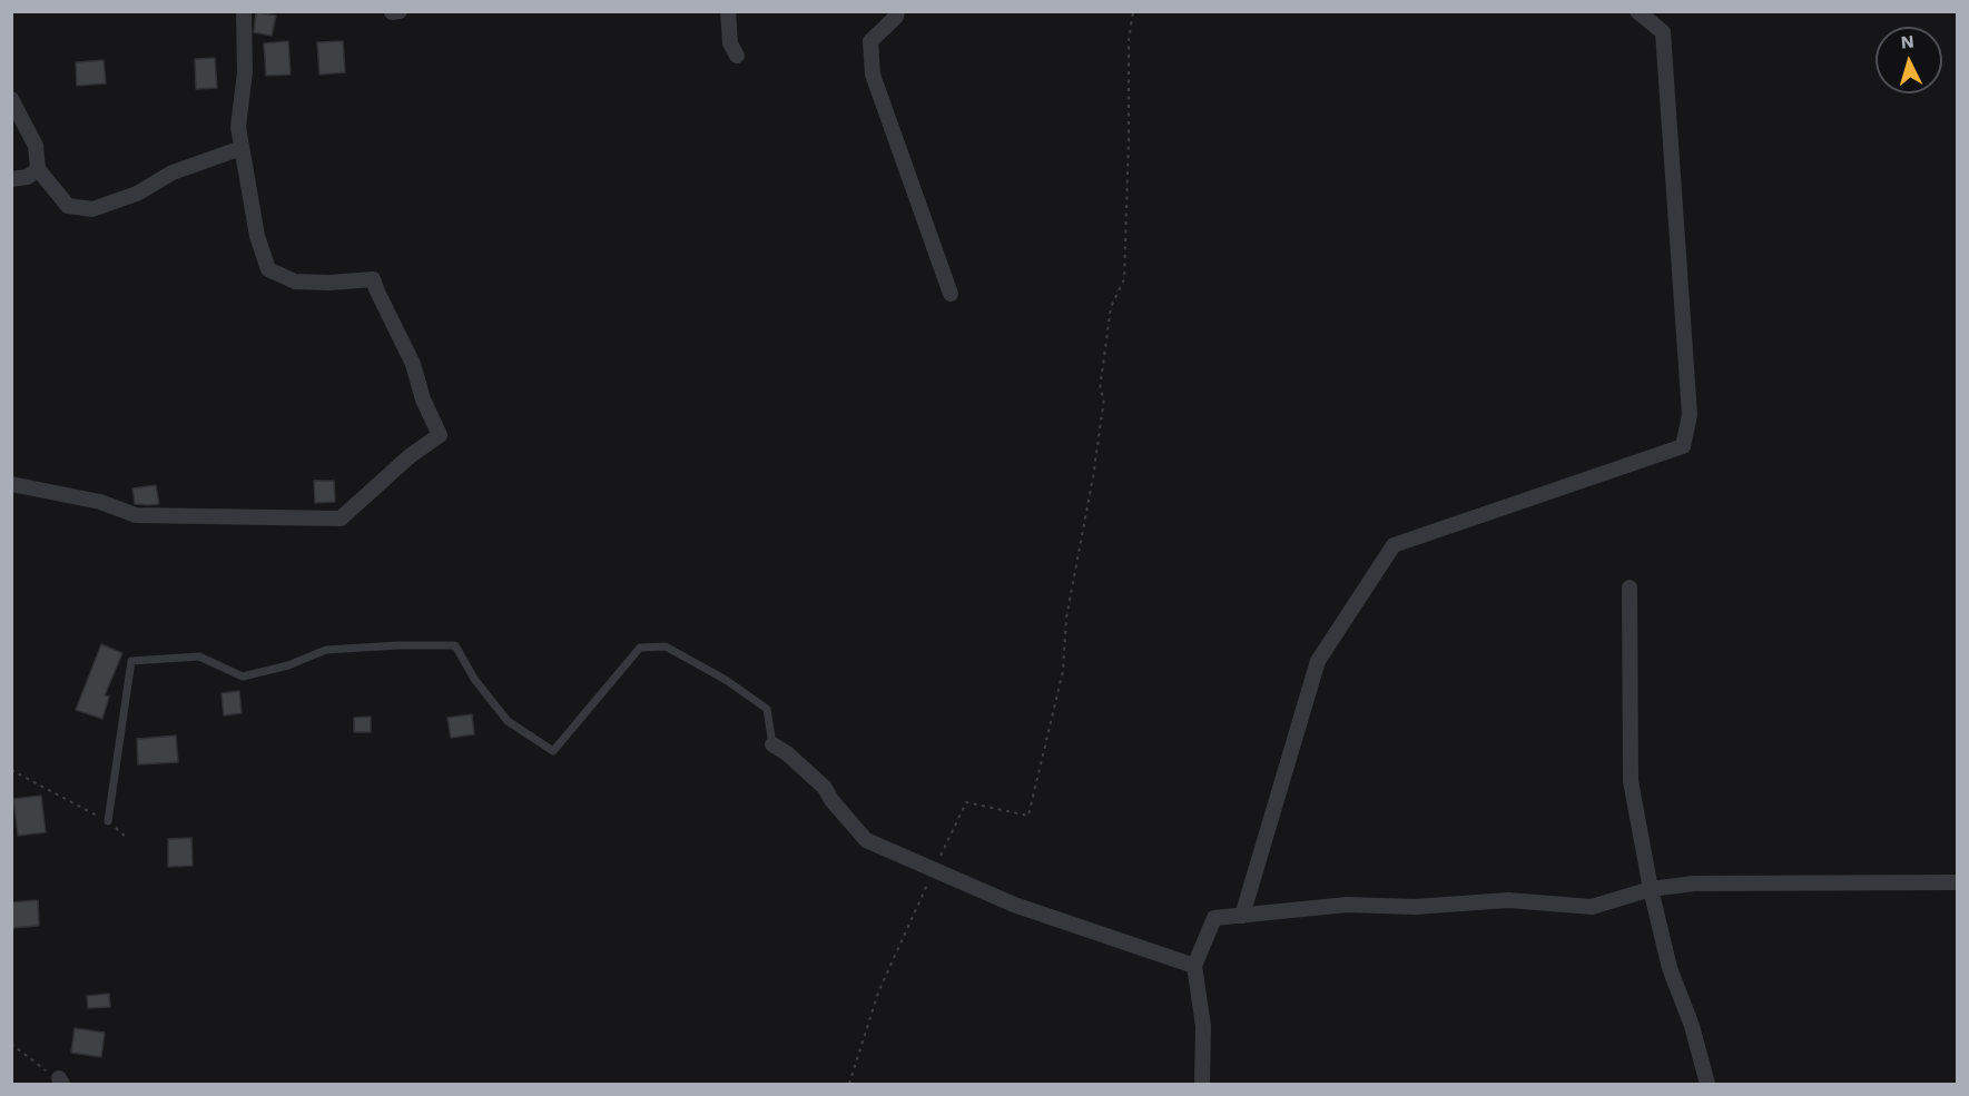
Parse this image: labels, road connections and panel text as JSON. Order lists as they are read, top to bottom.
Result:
{
  "north": "top"
}
